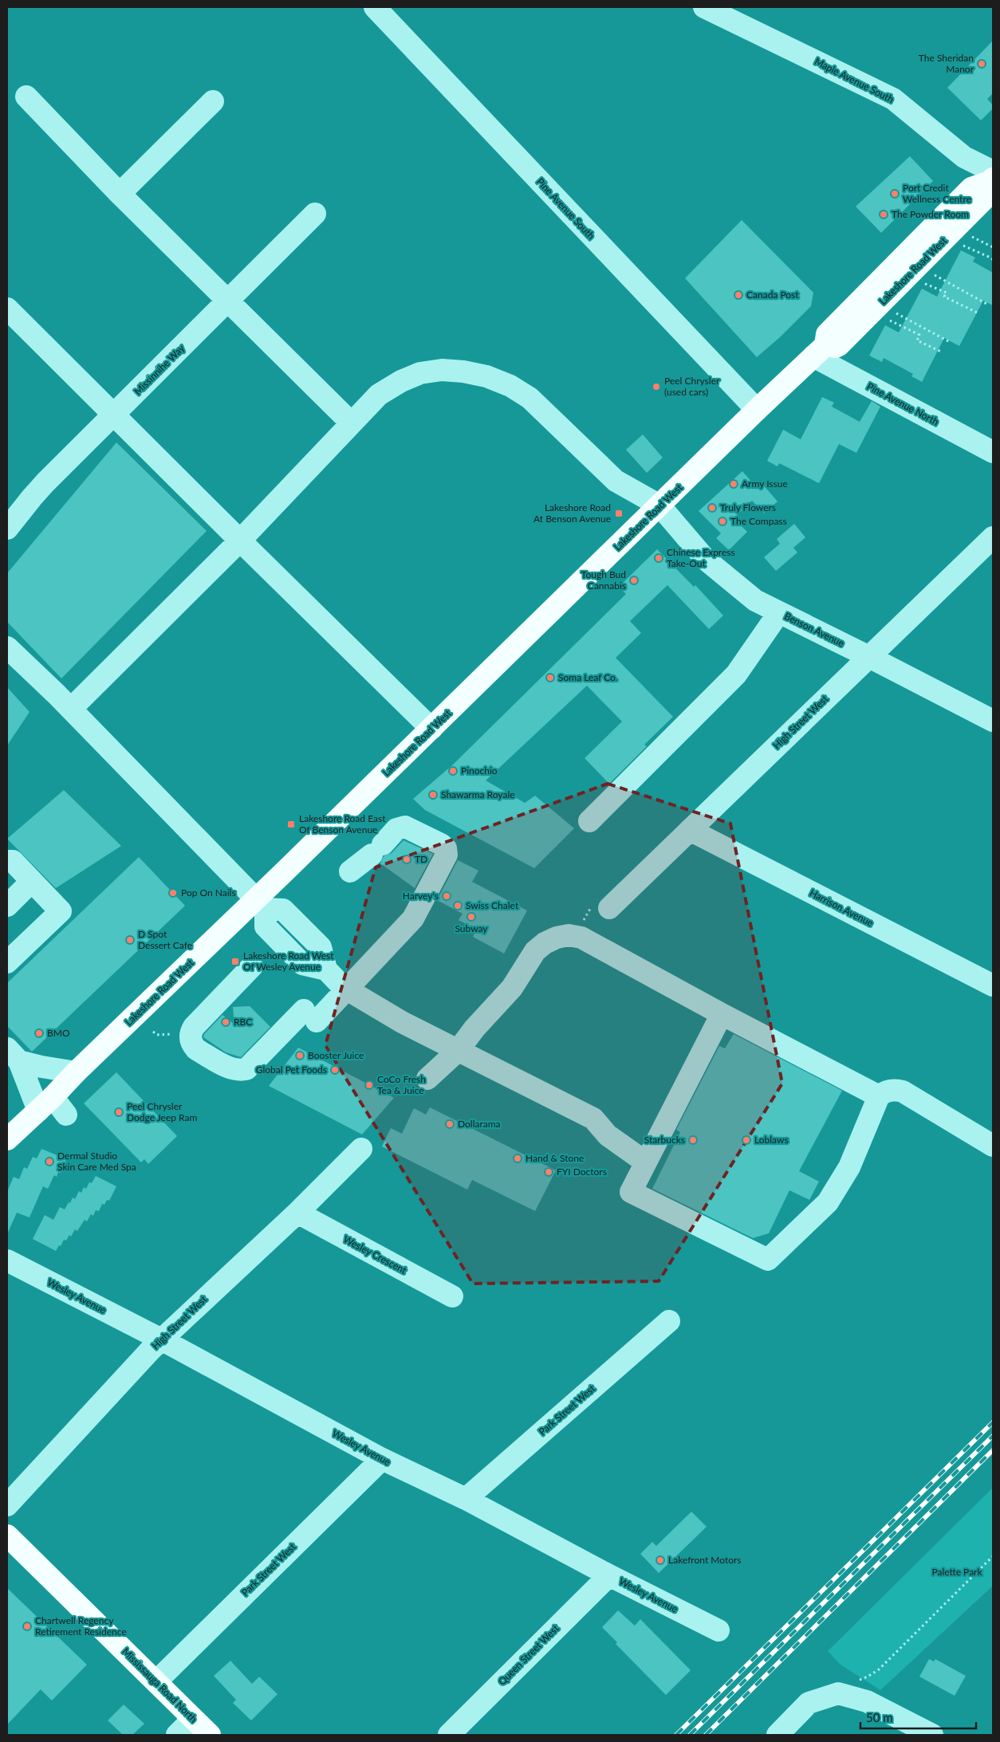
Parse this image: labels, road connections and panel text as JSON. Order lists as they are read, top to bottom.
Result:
{
  "streets": {
    "main road": ["Lakeshore Road West", "Mississauga Road North"],
    "street": [
      "Maple Avenue South",
      "Pine Avenue South",
      "Missinnihe Way",
      "Pine Avenue North",
      "Benson Avenue",
      "High Street West",
      "Harrison Avenue",
      "Wesley Crescent",
      "Wesley Avenue",
      "Park Street West",
      "Queen Street West"
    ]
  },
  "crossings": [
    ["Maple Avenue South", "Lakeshore Road West"],
    ["Pine Avenue South", "Lakeshore Road West"],
    ["Lakeshore Road West", "Pine Avenue North"],
    ["Lakeshore Road West", "Benson Avenue"],
    ["Benson Avenue", "High Street West"],
    ["High Street West", "Harrison Avenue"],
    ["High Street West", "Wesley Crescent"],
    ["High Street West", "Wesley Avenue"],
    ["Wesley Avenue", "Park Street West"],
    ["Wesley Avenue", "Queen Street West"],
    ["Park Street West", "Mississauga Road North"]
  ],
  "parks": ["Palette Park"],
  "places": {
    "other": [
      "The Sheridan Manor",
      "Port Credit Wellness Centre",
      "The Powder Room",
      "Canada Post",
      "Peel Chrysler (used cars)",
      "Army Issue",
      "Truly Flowers",
      "The Compass",
      "Chinese Express Take-Out",
      "Tough Bud Cannabis",
      "Soma Leaf Co.",
      "Pinochio",
      "Shawarma Royale",
      "TD",
      "Pop On Nails",
      "Harvey's",
      "Swiss Chalet",
      "Subway",
      "D Spot Dessert Cafe",
      "RBC",
      "BMO",
      "Booster Juice",
      "Global Pet Foods",
      "CoCo Fresh Tea & Juice",
      "Peel Chrysler Dodge Jeep Ram",
      "Dollarama",
      "Starbucks",
      "Loblaws",
      "Hand & Stone",
      "Dermal Studio Skin Care Med Spa",
      "FYI Doctors",
      "Lakefront Motors",
      "Chartwell Regency Retirement Residence"
    ],
    "transit": ["Lakeshore Road At Benson Avenue", "Lakeshore Road East Of Benson Avenue", "Lakeshore Road West Of Wesley Avenue"]
  },
  "scale_bar": "50 m"
}
